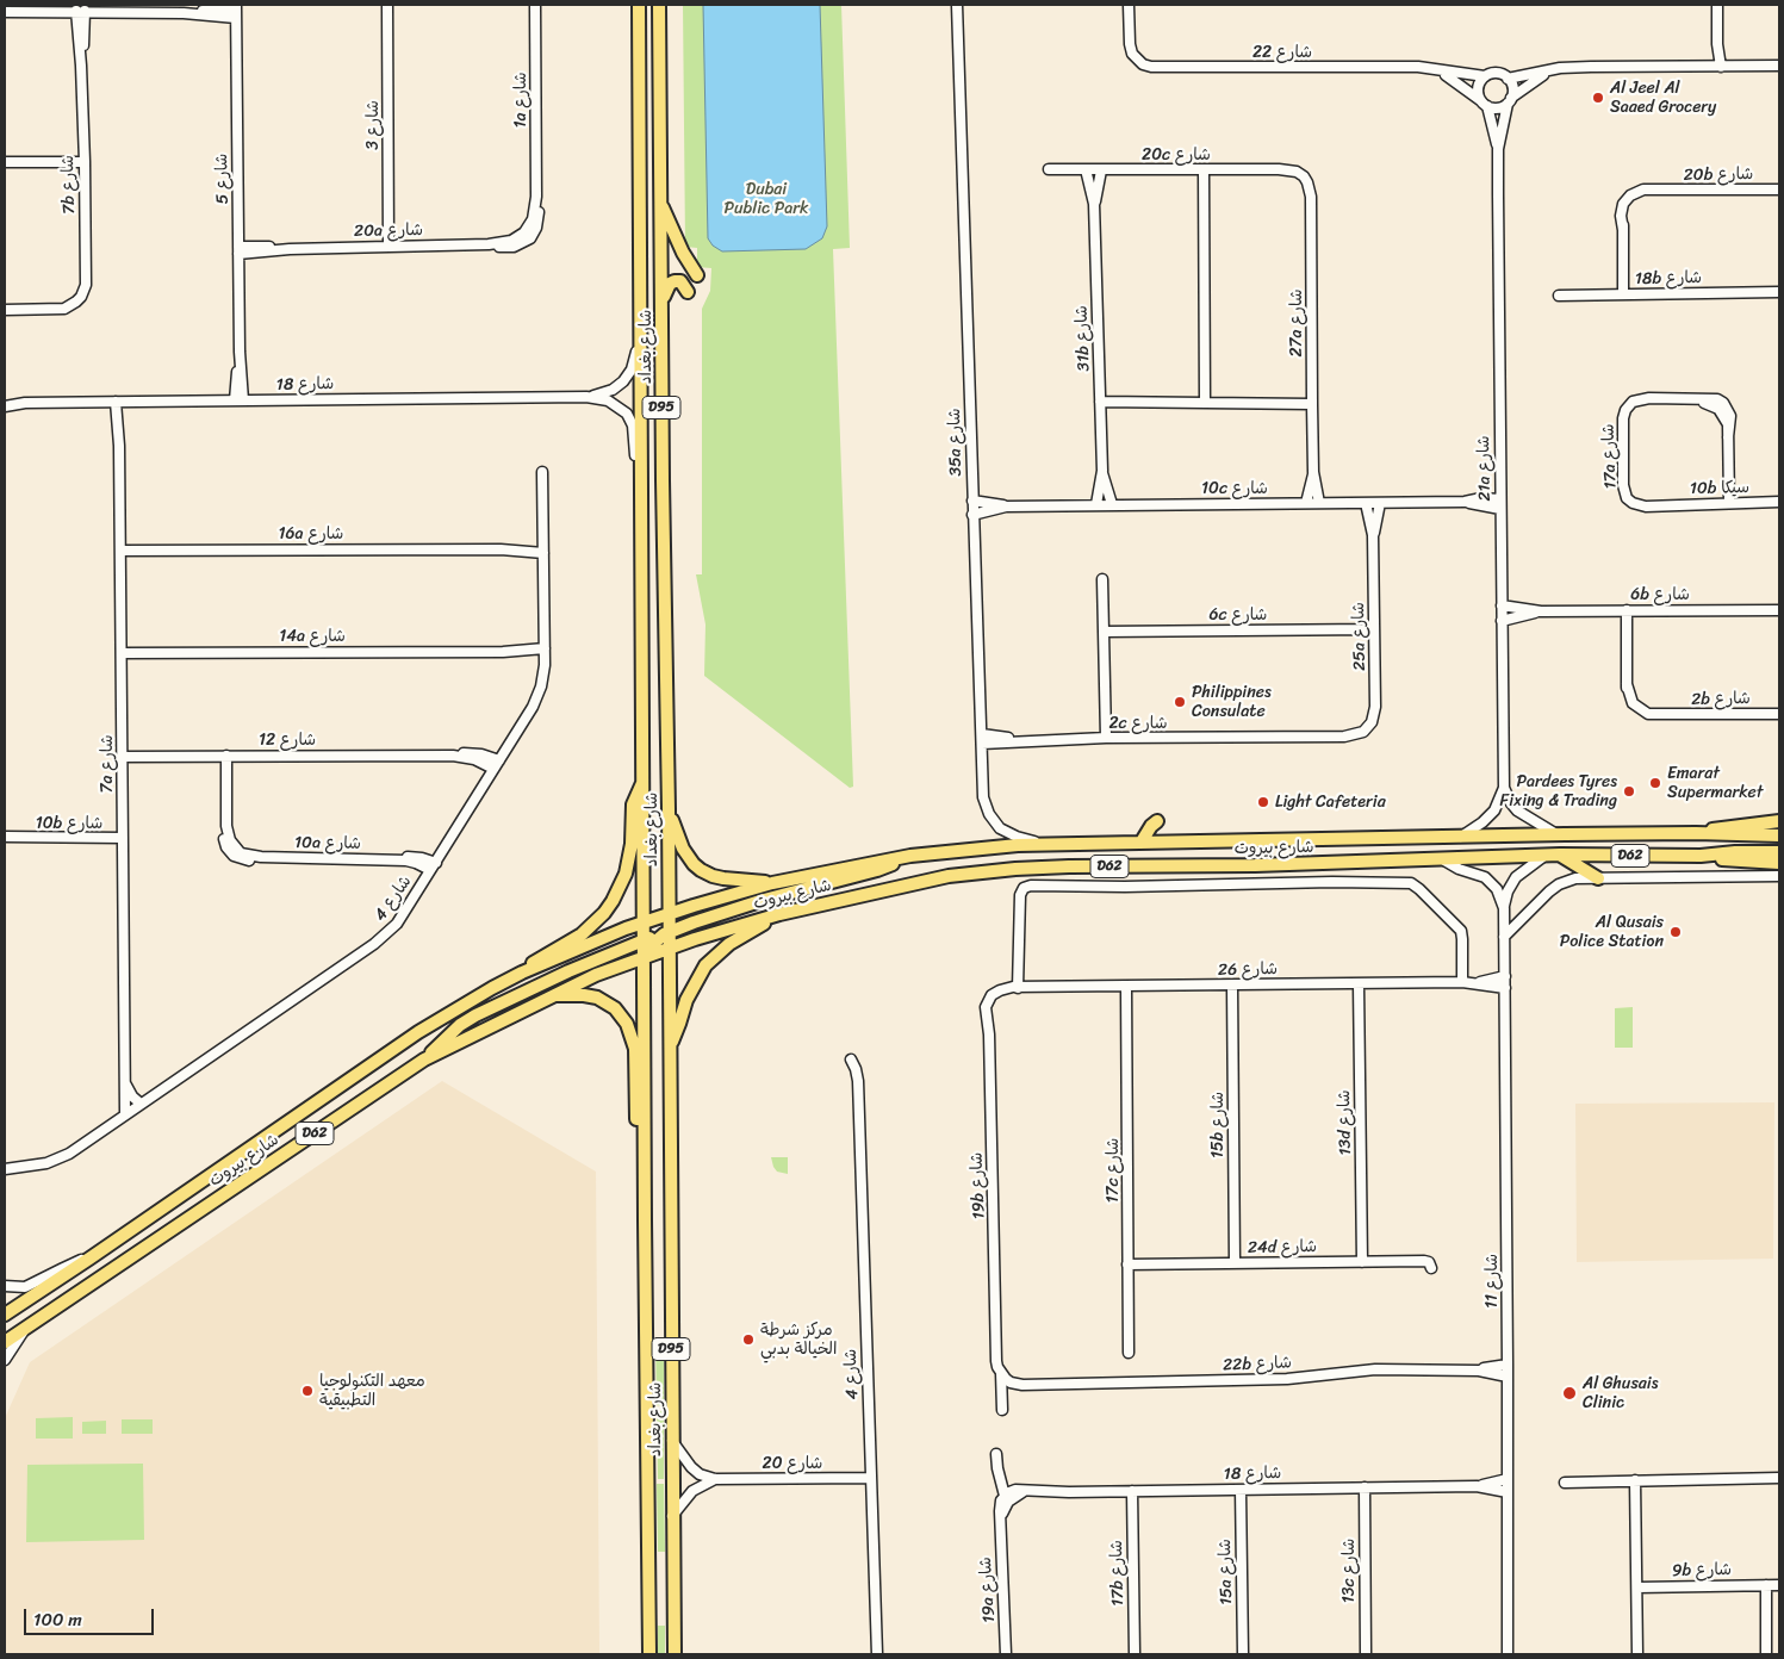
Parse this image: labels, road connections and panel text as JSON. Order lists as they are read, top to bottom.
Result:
{
  "streets": {
    "main road": [
      "شارع بغداد",
      "D95",
      "شارع بيروت",
      "D62"
    ],
    "street": [
      "شارع 22",
      "1a شارع",
      "شارع 3",
      "20c شارع",
      "20b شارع",
      "شارع 5",
      "7b شارع",
      "20a شارع",
      "18b شارع",
      "27a شارع",
      "31b شارع",
      "شارع 18",
      "35a شارع",
      "17a شارع",
      "21a شارع",
      "10c شارع",
      "10b سيكا",
      "16a شارع",
      "6b شارع",
      "6c شارع",
      "14a شارع",
      "25a شارع",
      "2b شارع",
      "2c شارع",
      "شارع 12",
      "7a شارع",
      "10b شارع",
      "10a شارع",
      "شارع 4",
      "شارع 26",
      "13d شارع",
      "15b شارع",
      "17c شارع",
      "19b شارع",
      "24d شارع",
      "شارع 11",
      "22b شارع",
      "شارع 20",
      "13c شارع",
      "9b شارع",
      "15a شارع",
      "17b شارع",
      "19a شارع"
    ]
  },
  "crossings": [
    ["شارع 22", "21a شارع"],
    ["1a شارع", "20a شارع"],
    ["شارع 3", "20a شارع"],
    ["20c شارع", "27a شارع"],
    ["20c شارع", "31b شارع"],
    ["20b شارع", "18b شارع"],
    ["شارع 5", "20a شارع"],
    ["شارع 5", "شارع 18"],
    ["27a شارع", "10c شارع"],
    ["31b شارع", "10c شارع"],
    ["شارع بغداد", "شارع 18"],
    ["شارع بغداد", "شارع بيروت"],
    ["شارع بغداد", "شارع 20"],
    ["شارع 18", "7a شارع"],
    ["شارع 18", "شارع 11"],
    ["شارع 18", "13c شارع"],
    ["شارع 18", "15a شارع"],
    ["شارع 18", "17b شارع"],
    ["35a شارع", "10c شارع"],
    ["35a شارع", "2c شارع"],
    ["35a شارع", "شارع بيروت"],
    ["17a شارع", "10b سيكا"],
    ["21a شارع", "10c شارع"],
    ["21a شارع", "6b شارع"],
    ["21a شارع", "شارع بيروت"],
    ["10c شارع", "25a شارع"],
    ["16a شارع", "7a شارع"],
    ["16a شارع", "شارع 4"],
    ["6b شارع", "2b شارع"],
    ["6c شارع", "25a شارع"],
    ["14a شارع", "7a شارع"],
    ["14a شارع", "شارع 4"],
    ["25a شارع", "2c شارع"],
    ["شارع 12", "7a شارع"],
    ["شارع 12", "10a شارع"],
    ["شارع 12", "شارع 4"],
    ["7a شارع", "10b شارع"],
    ["7a شارع", "شارع 4"],
    ["10a شارع", "شارع 4"],
    ["شارع بيروت", "شارع 11"],
    ["شارع 4", "شارع 20"],
    ["شارع 26", "13d شارع"],
    ["شارع 26", "15b شارع"],
    ["شارع 26", "17c شارع"],
    ["شارع 26", "19b شارع"],
    ["شارع 26", "شارع 11"],
    ["13d شارع", "24d شارع"],
    ["15b شارع", "24d شارع"],
    ["17c شارع", "24d شارع"],
    ["19b شارع", "22b شارع"],
    ["شارع 11", "22b شارع"]
  ],
  "parks": ["Dubai Public Park"],
  "places": [
    "Al Jeel Al Saaed Grocery",
    "Philippines Consulate",
    "Emarat Supermarket",
    "Pardees Tyres Fixing & Trading",
    "Light Cafeteria",
    "Al Qusais Police Station",
    "مركز شرطة الخيالة بدبي",
    "معهد التكنولوجيا التطبيقية",
    "Al Ghusais Clinic"
  ],
  "scale_bar": "100 m"
}
